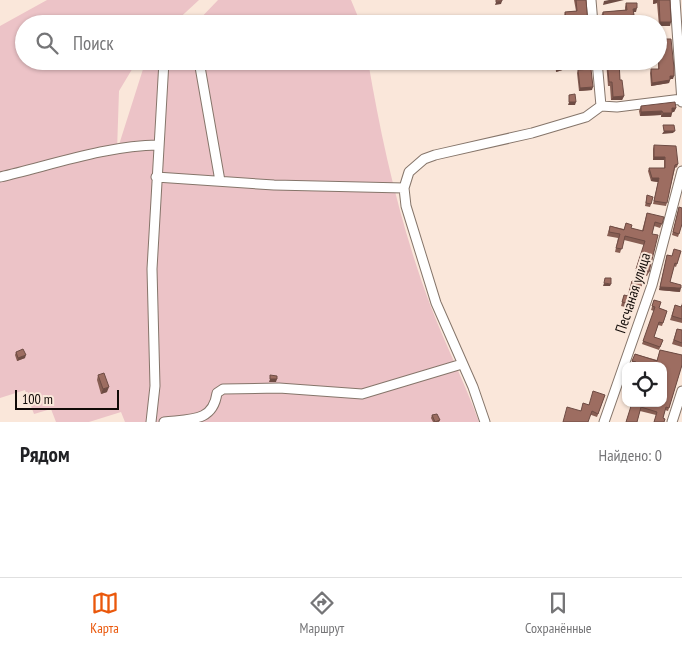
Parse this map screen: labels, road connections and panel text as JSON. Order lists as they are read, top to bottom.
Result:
{
  "streets": {
    "street": ["Песчаная улица"]
  },
  "scale_bar": "100 m",
  "page": {
    "search": "Поиск",
    "scale": "100 m",
    "heading": ["Рядом", "Найдено: 0"],
    "nav": ["Карта", "Маршрут", "Сохранённые"]
  }
}
